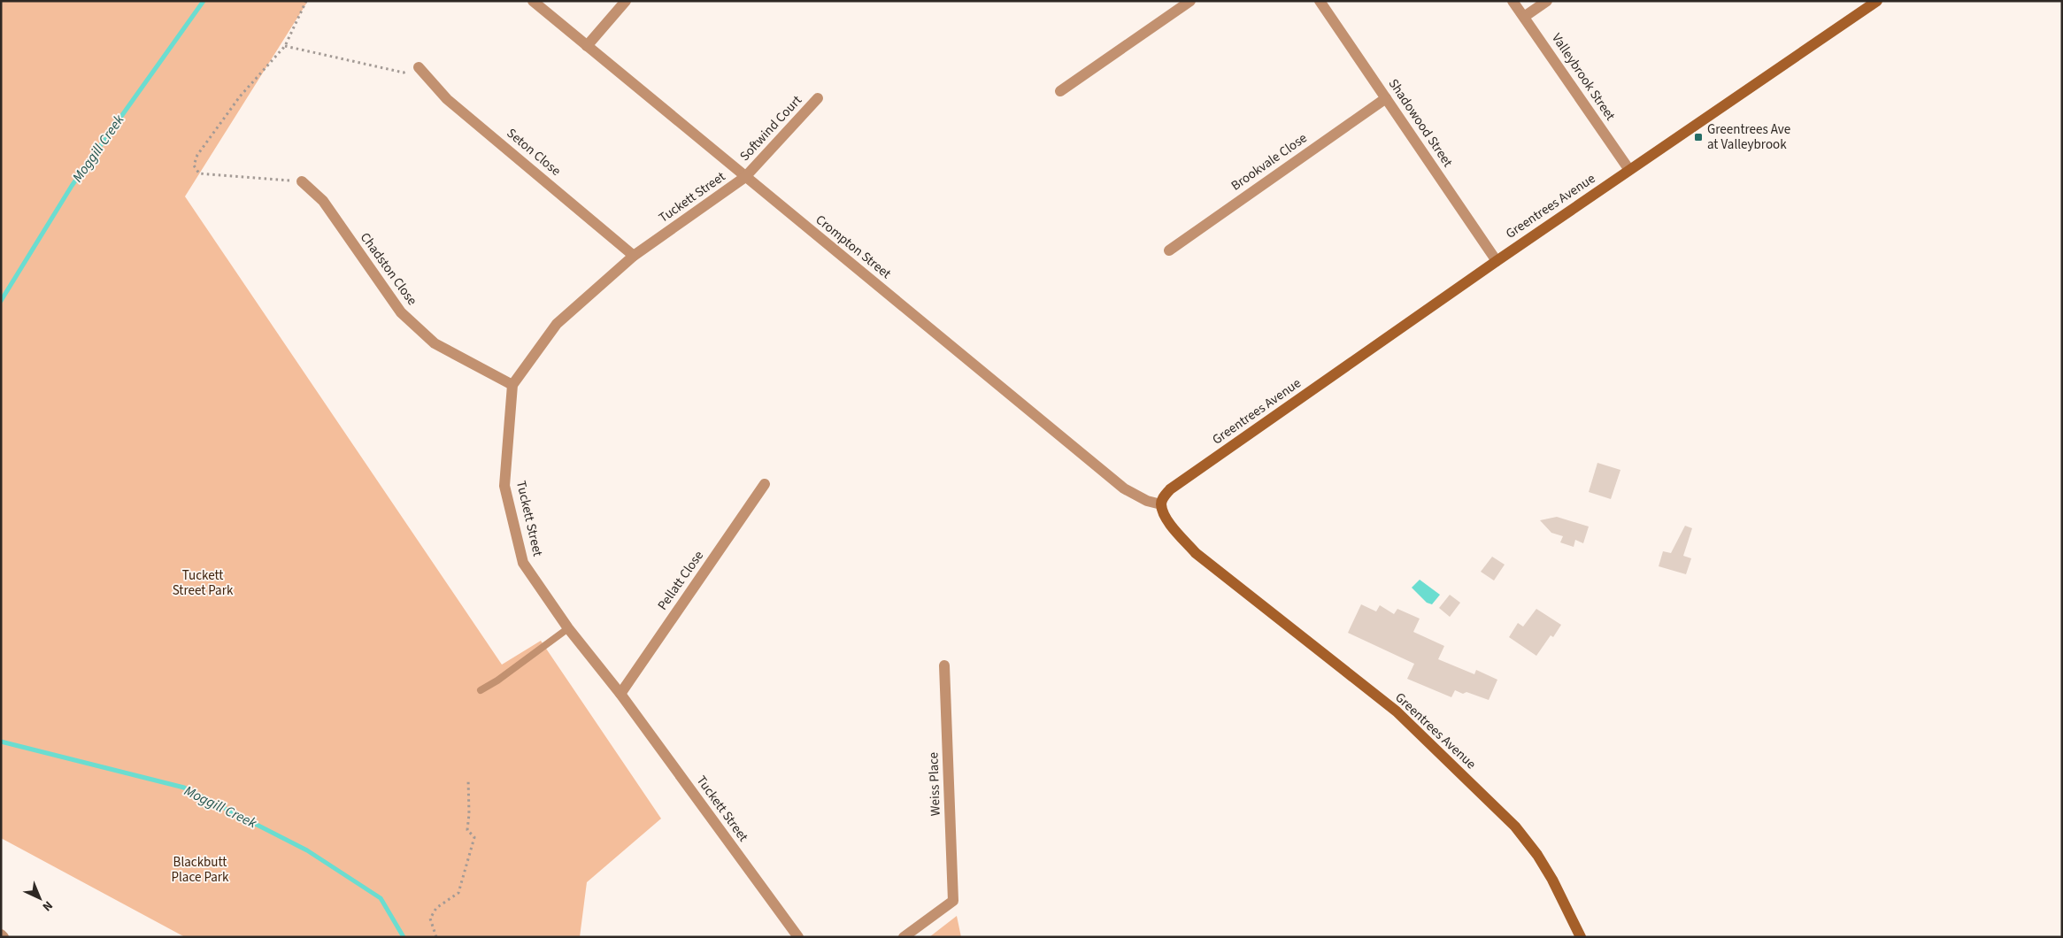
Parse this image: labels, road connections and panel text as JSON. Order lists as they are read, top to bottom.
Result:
{
  "streets": {
    "street": [
      "Valleybrook Street",
      "Shadowood Street",
      "Softwind Court",
      "Seton Close",
      "Brookvale Close",
      "Tuckett Street",
      "Greentrees Avenue",
      "Crompton Street",
      "Chadston Close",
      "Pellatt Close",
      "Weiss Place"
    ]
  },
  "crossings": [
    ["Valleybrook Street", "Greentrees Avenue"],
    ["Shadowood Street", "Brookvale Close"],
    ["Shadowood Street", "Greentrees Avenue"],
    ["Softwind Court", "Tuckett Street"],
    ["Softwind Court", "Crompton Street"],
    ["Seton Close", "Tuckett Street"],
    ["Tuckett Street", "Crompton Street"],
    ["Tuckett Street", "Chadston Close"],
    ["Tuckett Street", "Pellatt Close"],
    ["Greentrees Avenue", "Crompton Street"]
  ],
  "water": ["Moggill Creek"],
  "parks": ["Tuckett Street Park", "Blackbutt Place Park"],
  "places": {
    "transit": ["Greentrees Ave at Valleybrook"]
  },
  "north": "bottom right"
}
